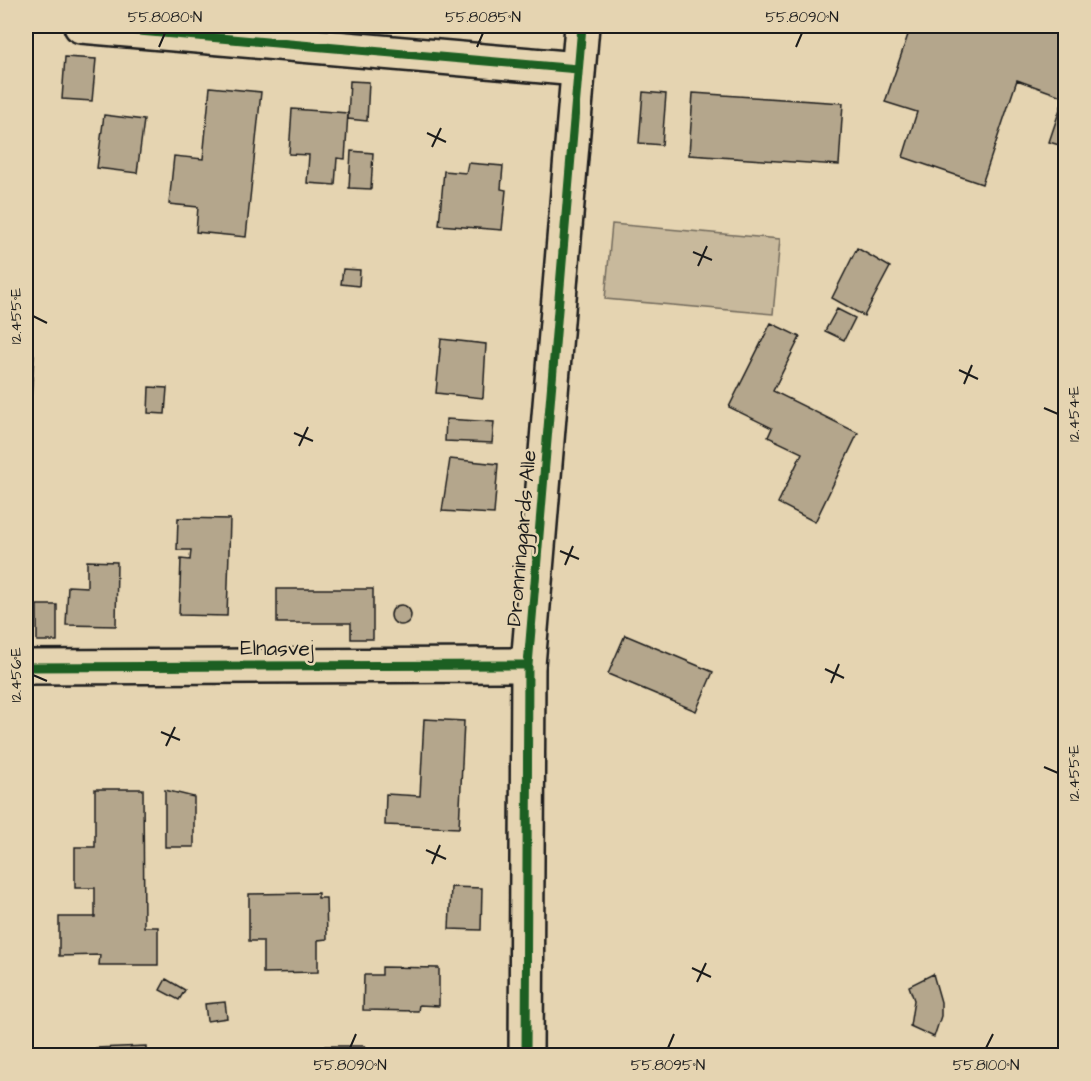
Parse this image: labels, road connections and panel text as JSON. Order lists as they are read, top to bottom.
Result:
{
  "streets": {
    "street": ["Dronninggårds Alle", "Elnasvej"]
  },
  "crossings": [
    ["Dronninggårds Alle", "Elnasvej"]
  ],
  "coordinates": [
    "55.8080°N",
    "55.8085°N",
    "55.8090°N",
    "12.455°E",
    "12.454°E",
    "12.456°E",
    "55.8095°N",
    "55.8100°N"
  ]
}
